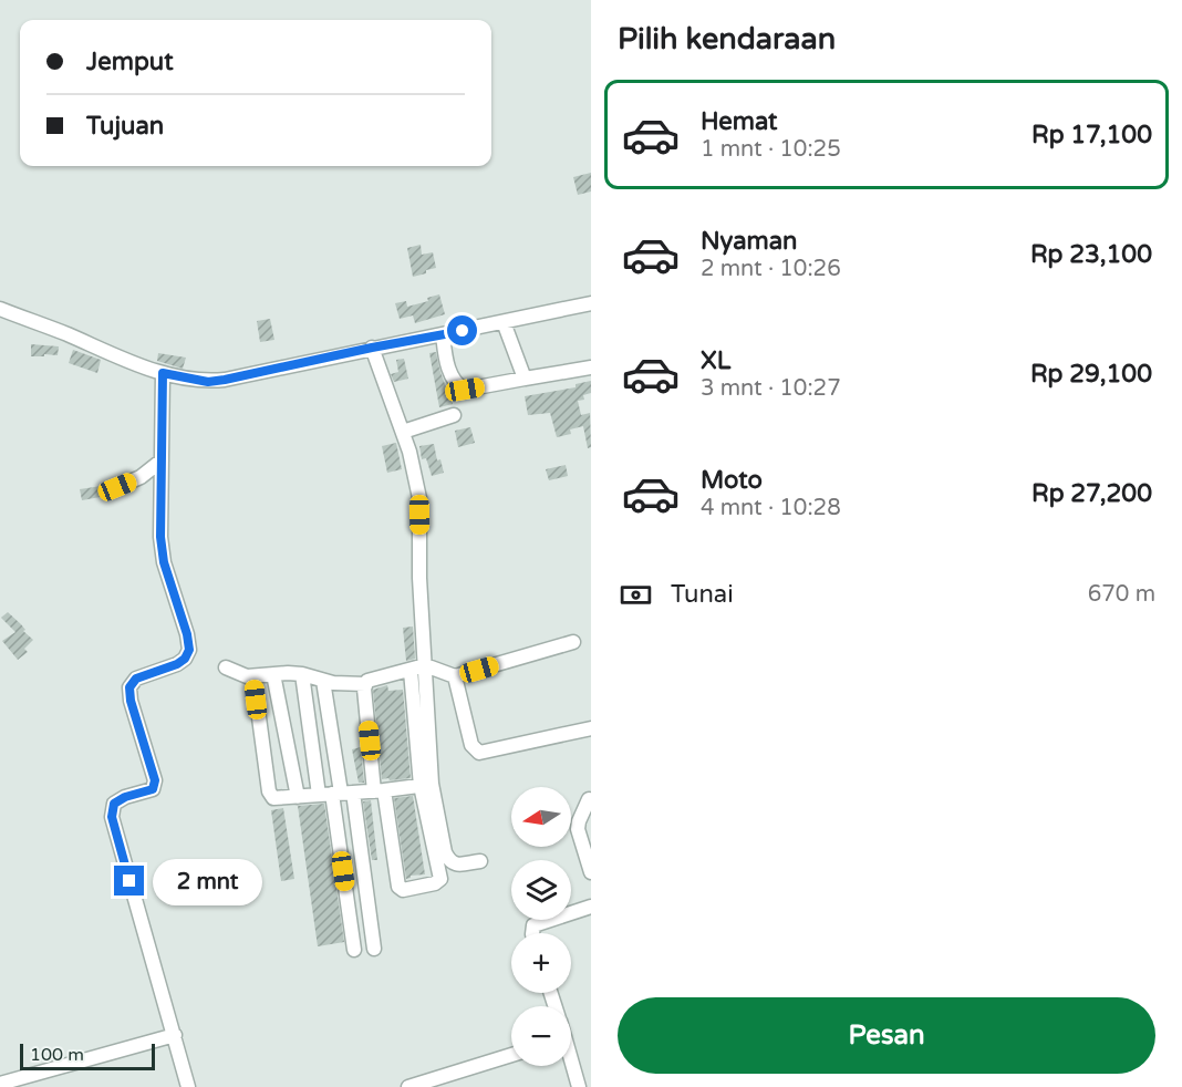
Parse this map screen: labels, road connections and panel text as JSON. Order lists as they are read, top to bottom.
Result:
{
  "scale_bar": "100 m",
  "north": "left",
  "page": {
    "heading": "Pilih kendaraan",
    "banner": ["Jemput", "Tujuan"],
    "list": [
      {
        "name": "Hemat",
        "note": "1 mnt · 10:25",
        "value": "Rp 17,100"
      },
      {
        "name": "Nyaman",
        "note": "2 mnt · 10:26",
        "value": "Rp 23,100"
      },
      {
        "name": "XL",
        "note": "3 mnt · 10:27",
        "value": "Rp 29,100"
      },
      {
        "name": "Moto",
        "note": "4 mnt · 10:28",
        "value": "Rp 27,200"
      }
    ],
    "pay": ["Tunai", "670 m"],
    "map_buttons": ["+", "−"],
    "bubble": "2 mnt",
    "buttons": "Pesan",
    "scale": "100 m"
  }
}
